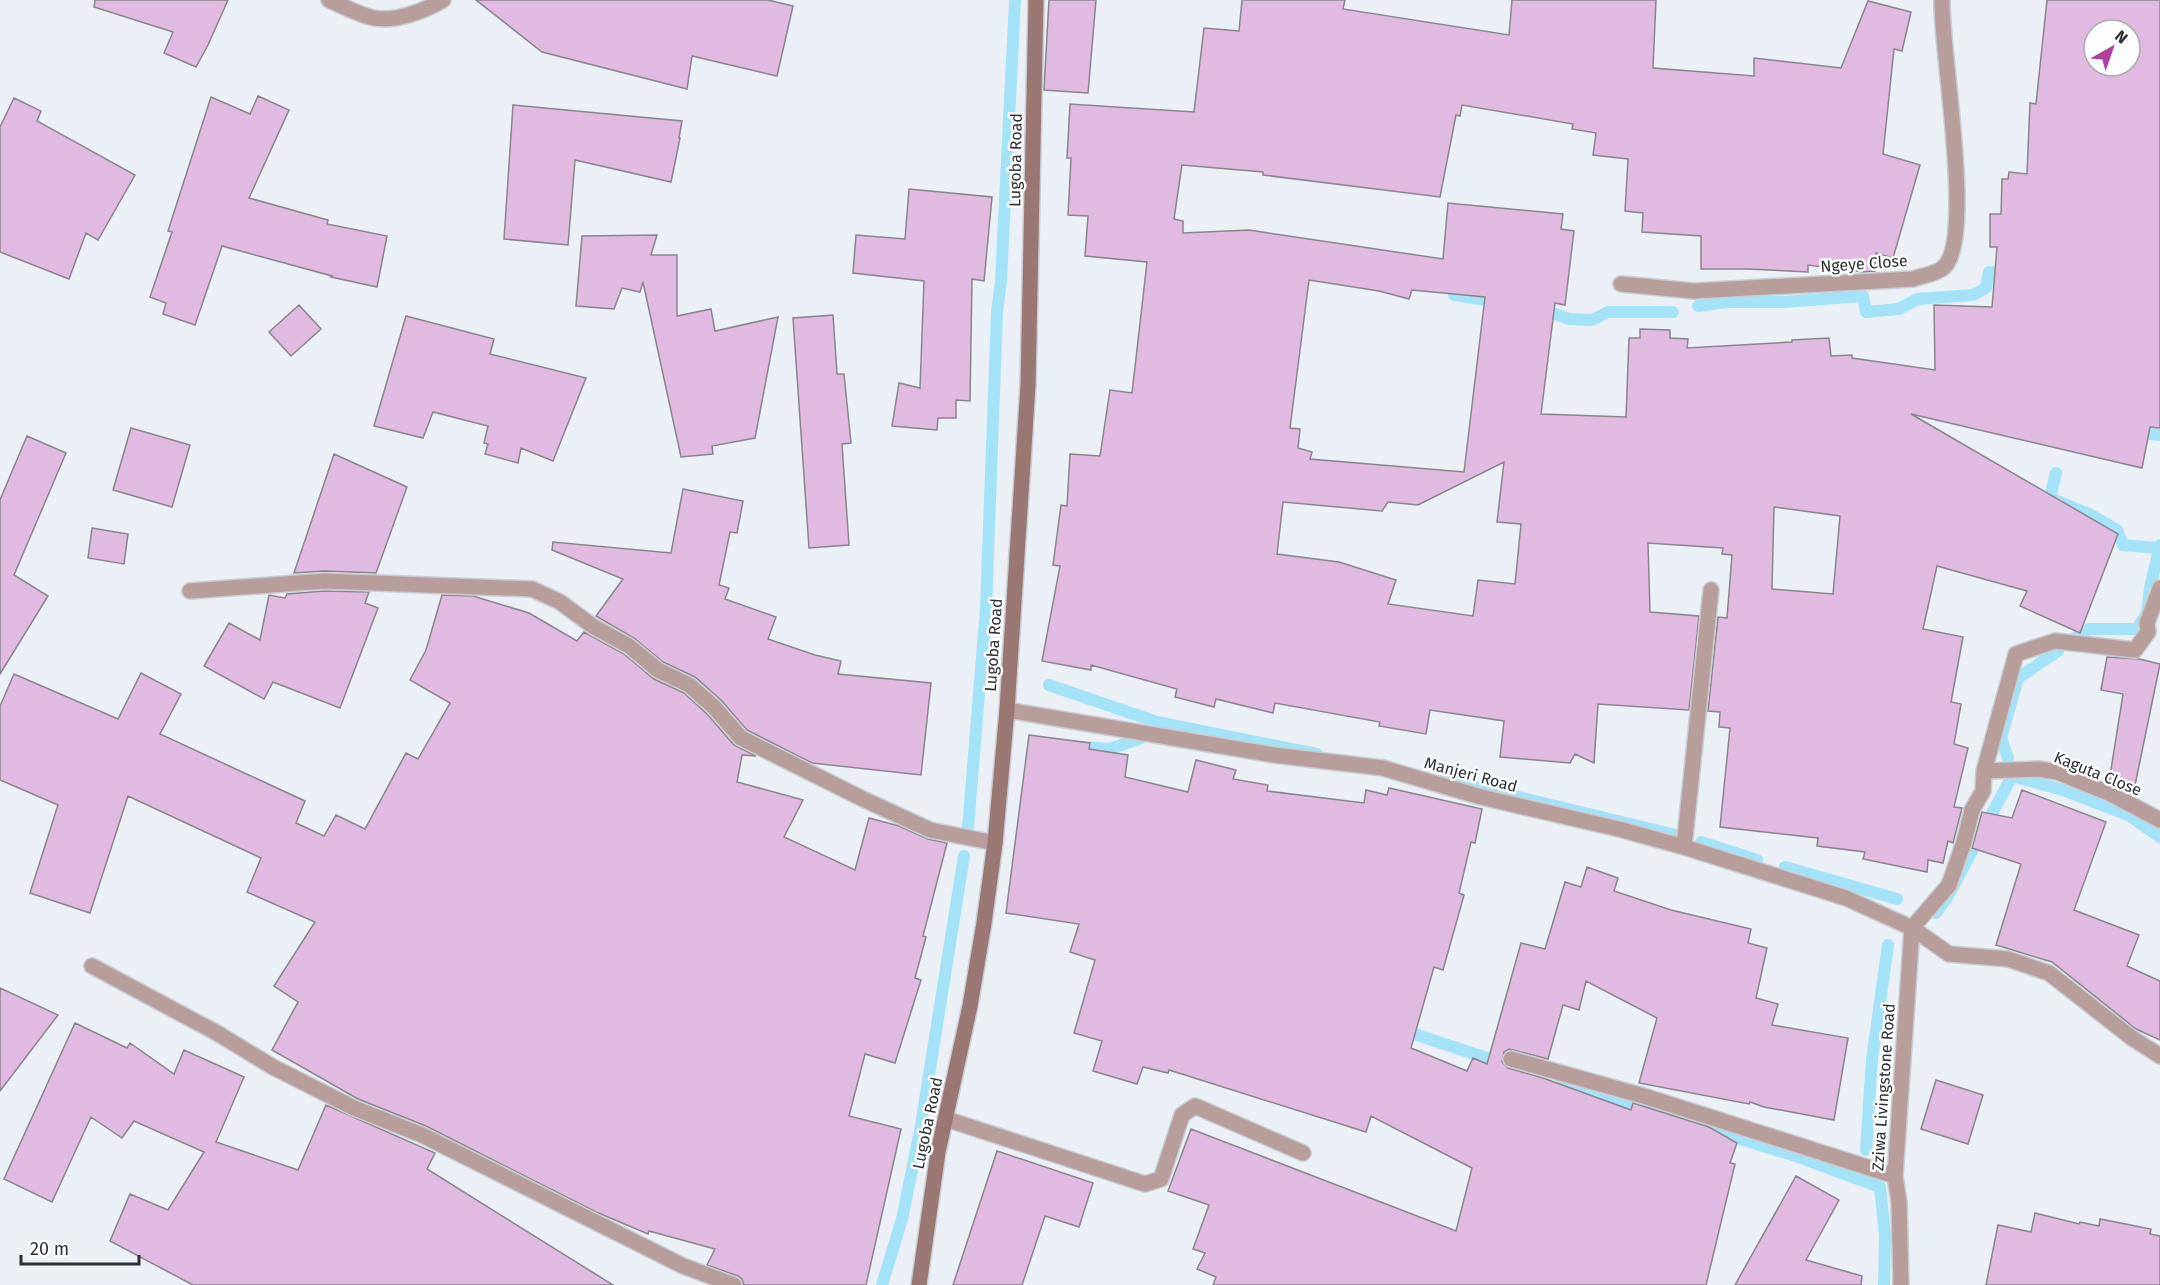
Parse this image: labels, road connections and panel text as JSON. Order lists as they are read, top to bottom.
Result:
{
  "streets": {
    "street": [
      "Lugoba Road",
      "Ngeye Close",
      "Kaguta Close",
      "Manjeri Road",
      "Zziwa Livingstone Road"
    ]
  },
  "crossings": [
    ["Lugoba Road", "Manjeri Road"],
    ["Manjeri Road", "Zziwa Livingstone Road"]
  ],
  "scale_bar": "20 m",
  "north": "top right"
}
